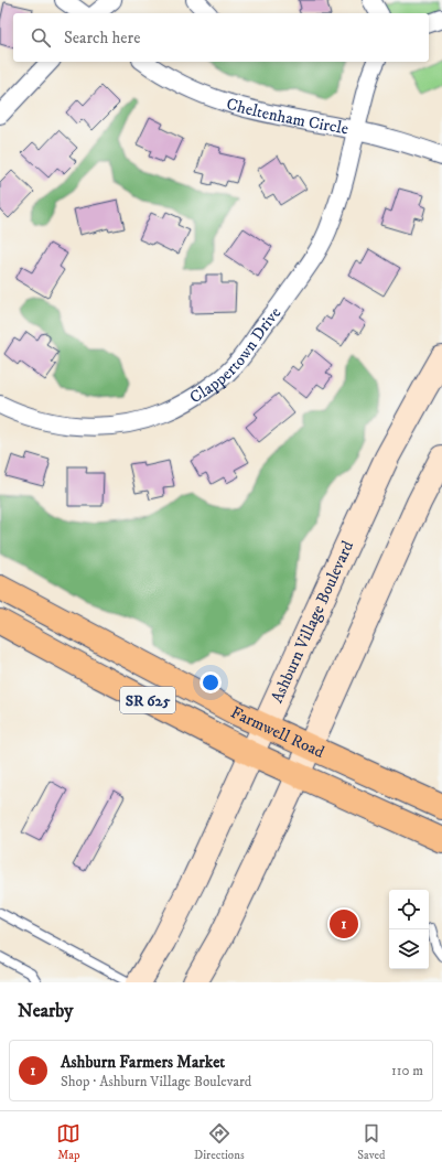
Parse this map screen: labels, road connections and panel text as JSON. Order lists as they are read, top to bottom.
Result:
{
  "streets": {
    "main road": ["Ashburn Village Boulevard", "SR 625", "Farmwell Road"],
    "street": ["Cheltenham Circle", "Clappertown Drive"]
  },
  "crossings": [
    ["Cheltenham Circle", "Clappertown Drive"],
    ["Ashburn Village Boulevard", "Farmwell Road"]
  ],
  "page": {
    "search": "Search here",
    "pins": "1",
    "heading": "Nearby",
    "list": [
      {
        "mark": "1",
        "name": "Ashburn Farmers Market",
        "note": "Shop · Ashburn Village Boulevard",
        "value": "110 m"
      }
    ],
    "nav": ["Map", "Directions", "Saved"]
  }
}
